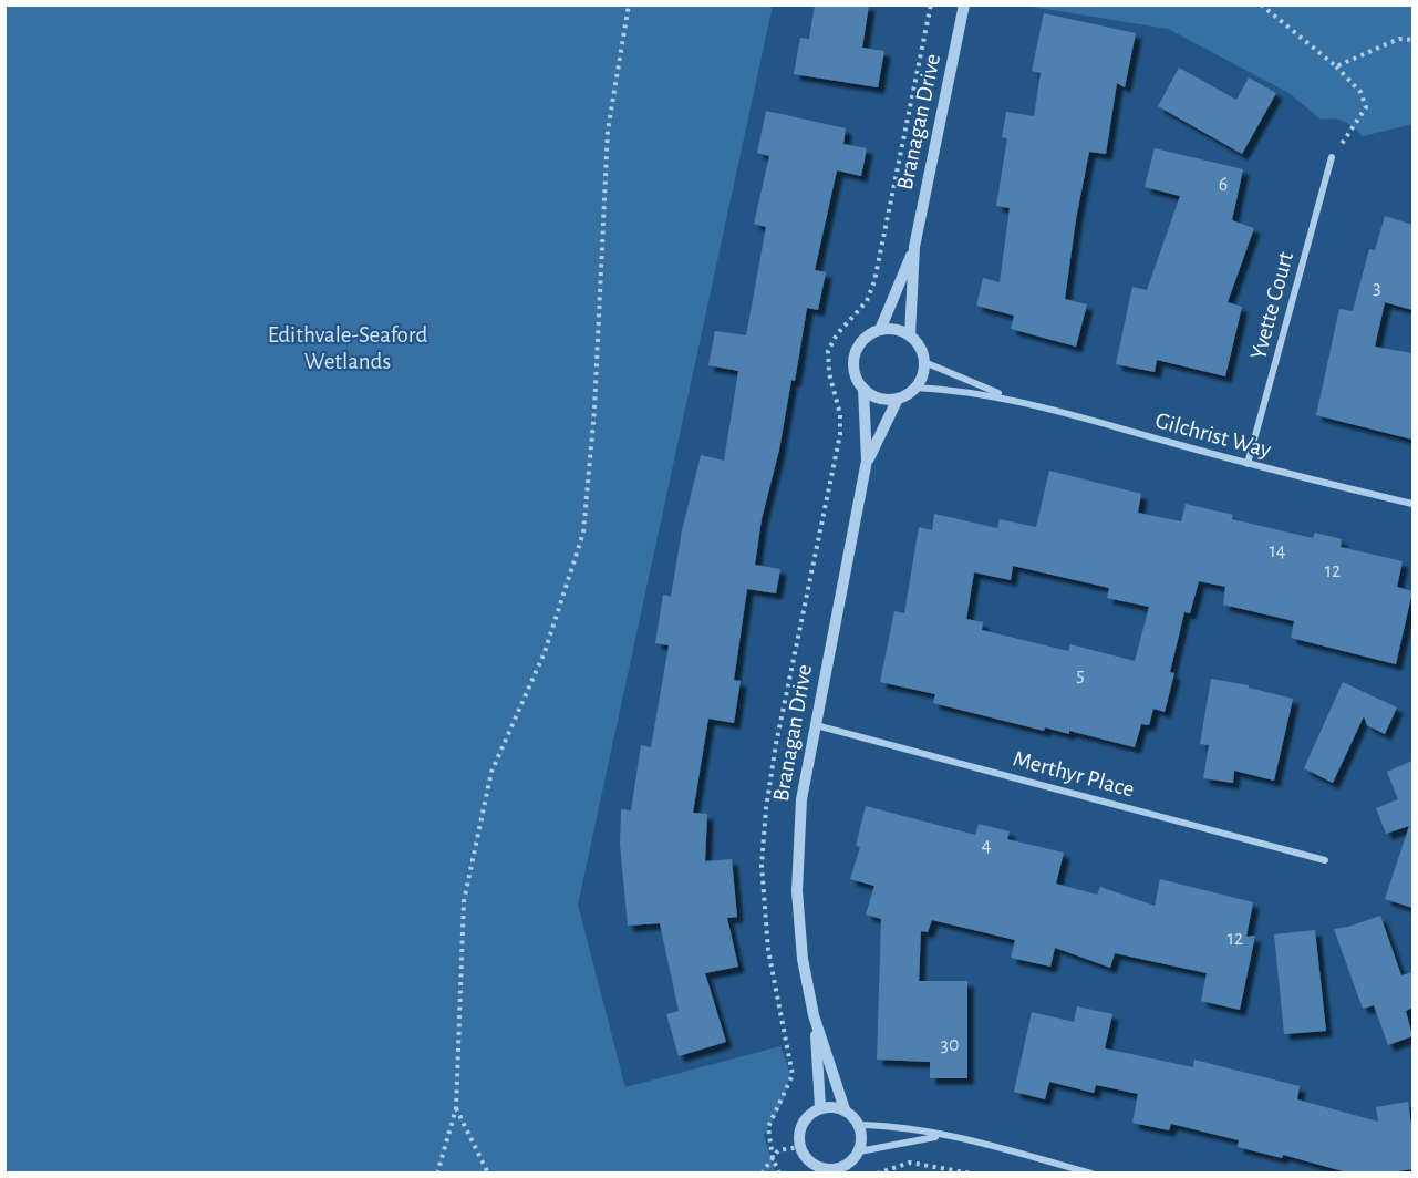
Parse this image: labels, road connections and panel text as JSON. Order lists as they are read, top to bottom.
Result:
{
  "streets": {
    "street": [
      "Branagan Drive",
      "Yvette Court",
      "Gilchrist Way",
      "Merthyr Place"
    ]
  },
  "crossings": [
    ["Branagan Drive", "Gilchrist Way"],
    ["Branagan Drive", "Merthyr Place"],
    ["Yvette Court", "Gilchrist Way"]
  ],
  "parks": ["Edithvale-Seaford Wetlands"],
  "house_numbers": [
    "6",
    "3",
    "14",
    "12",
    "5",
    "4",
    "12",
    "30"
  ]
}
